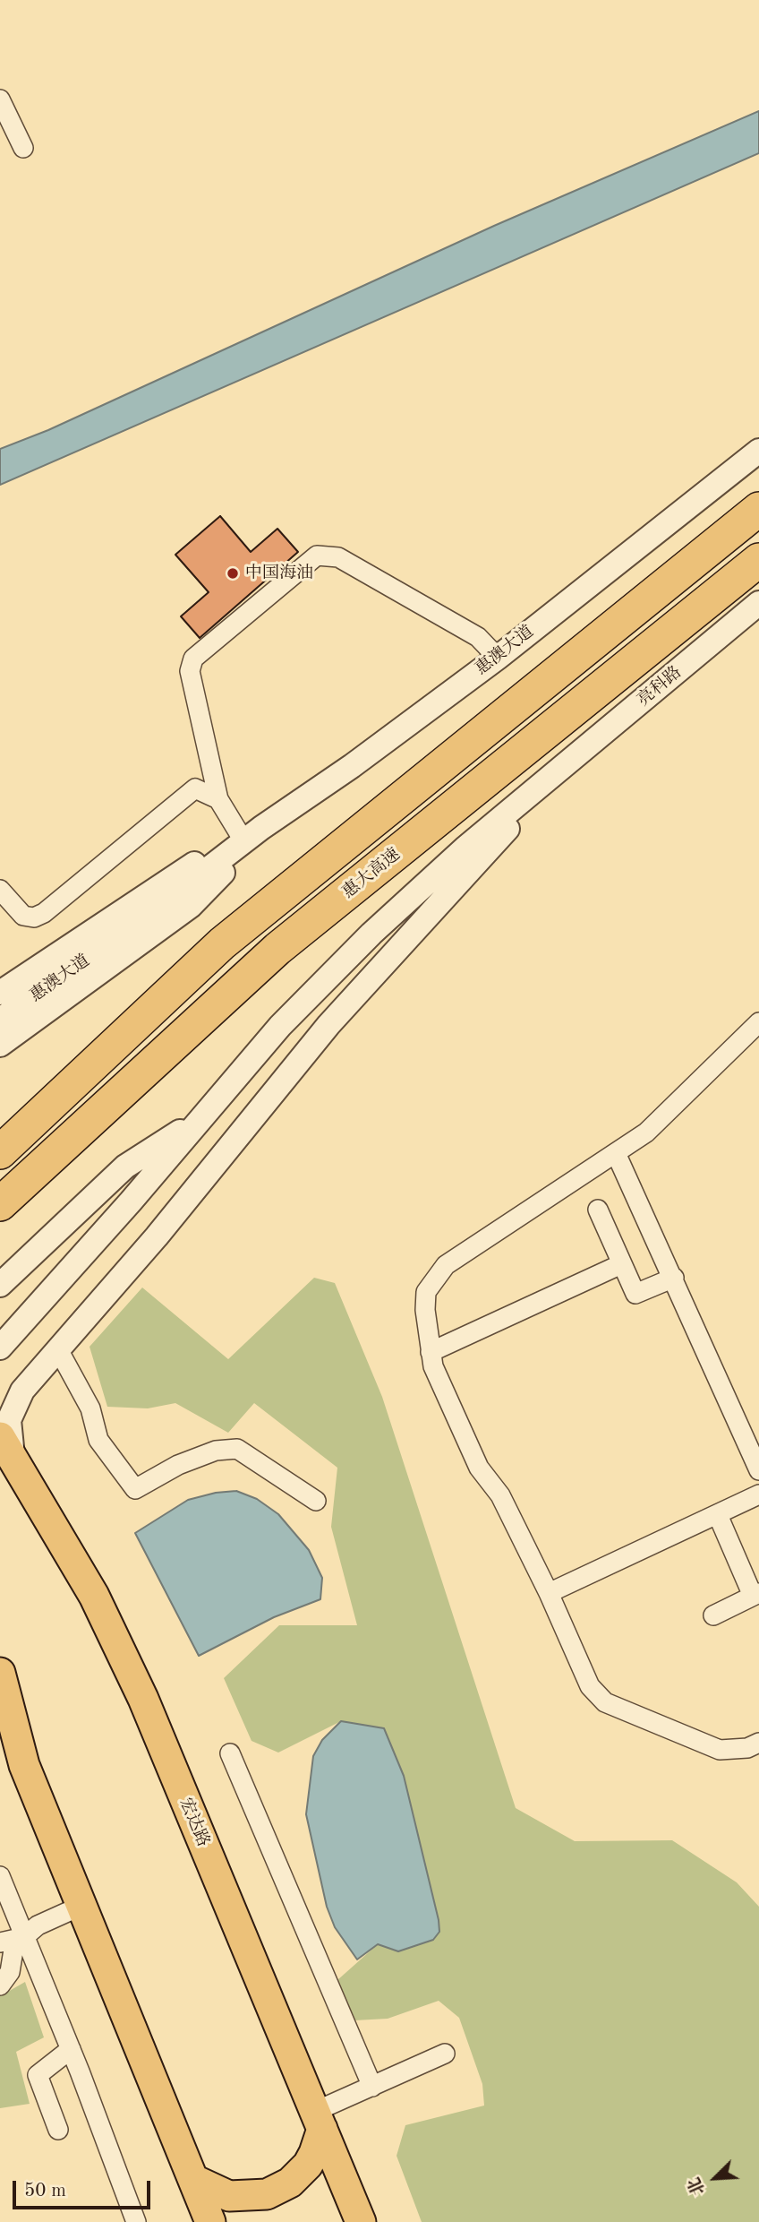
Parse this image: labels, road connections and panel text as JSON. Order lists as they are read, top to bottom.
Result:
{
  "streets": {
    "highway": ["惠大高速"],
    "main road": ["宏达路"],
    "street": ["惠澳大道", "亮科路"]
  },
  "places": ["中国海油"],
  "scale_bar": "50 m",
  "north": "bottom left"
}
